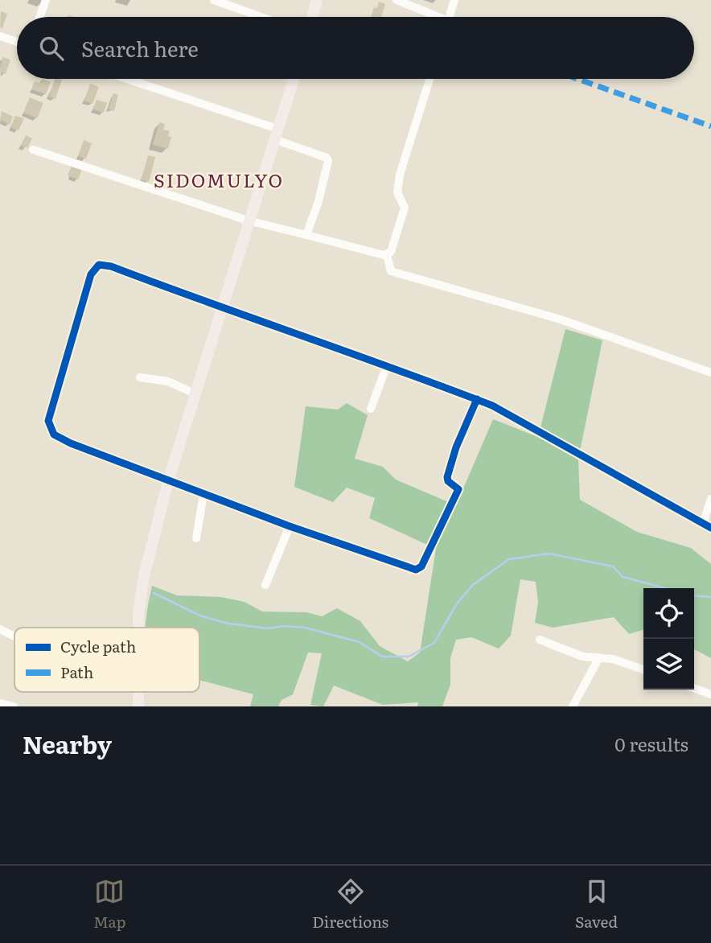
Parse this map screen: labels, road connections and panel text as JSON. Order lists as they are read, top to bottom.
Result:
{
  "districts": ["SIDOMULYO"],
  "legend": ["Cycle path", "Path"],
  "page": {
    "search": "Search here",
    "heading": ["Nearby", "0 results"],
    "nav": ["Map", "Directions", "Saved"]
  }
}
